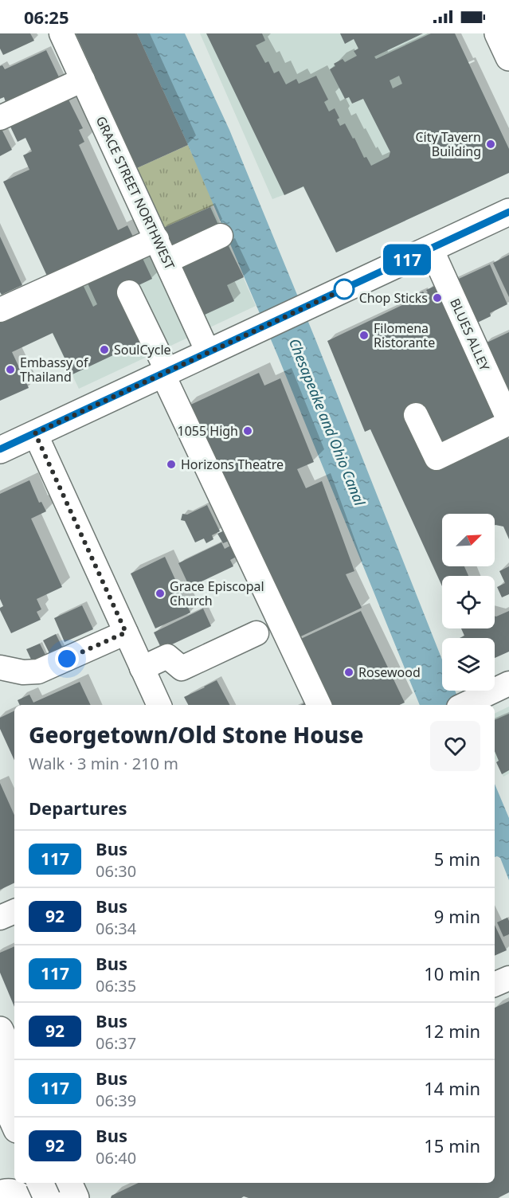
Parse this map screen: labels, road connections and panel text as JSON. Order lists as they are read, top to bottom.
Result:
{
  "streets": {
    "street": ["GRACE STREET NORTHWEST", "BLUES ALLEY"]
  },
  "water": ["Chesapeake and Ohio Canal"],
  "places": [
    "City Tavern Building",
    "Chop Sticks",
    "Filomena Ristorante",
    "SoulCycle",
    "Embassy of Thailand",
    "1055 High",
    "Horizons Theatre",
    "Grace Episcopal Church",
    "Rosewood"
  ],
  "lines": ["bus line 117"],
  "north": "top right",
  "page": {
    "status": "06:25",
    "on_map": "117",
    "heading": [
      ["Georgetown/Old Stone House", "Walk · 3 min · 210 m"],
      "Departures"
    ],
    "list": [
      {
        "mark": "117",
        "name": "Bus",
        "note": "06:30",
        "value": "5 min"
      },
      {
        "mark": "92",
        "name": "Bus",
        "note": "06:34",
        "value": "9 min"
      },
      {
        "mark": "117",
        "name": "Bus",
        "note": "06:35",
        "value": "10 min"
      },
      {
        "mark": "92",
        "name": "Bus",
        "note": "06:37",
        "value": "12 min"
      },
      {
        "mark": "117",
        "name": "Bus",
        "note": "06:39",
        "value": "14 min"
      },
      {
        "mark": "92",
        "name": "Bus",
        "note": "06:40",
        "value": "15 min"
      }
    ]
  }
}
